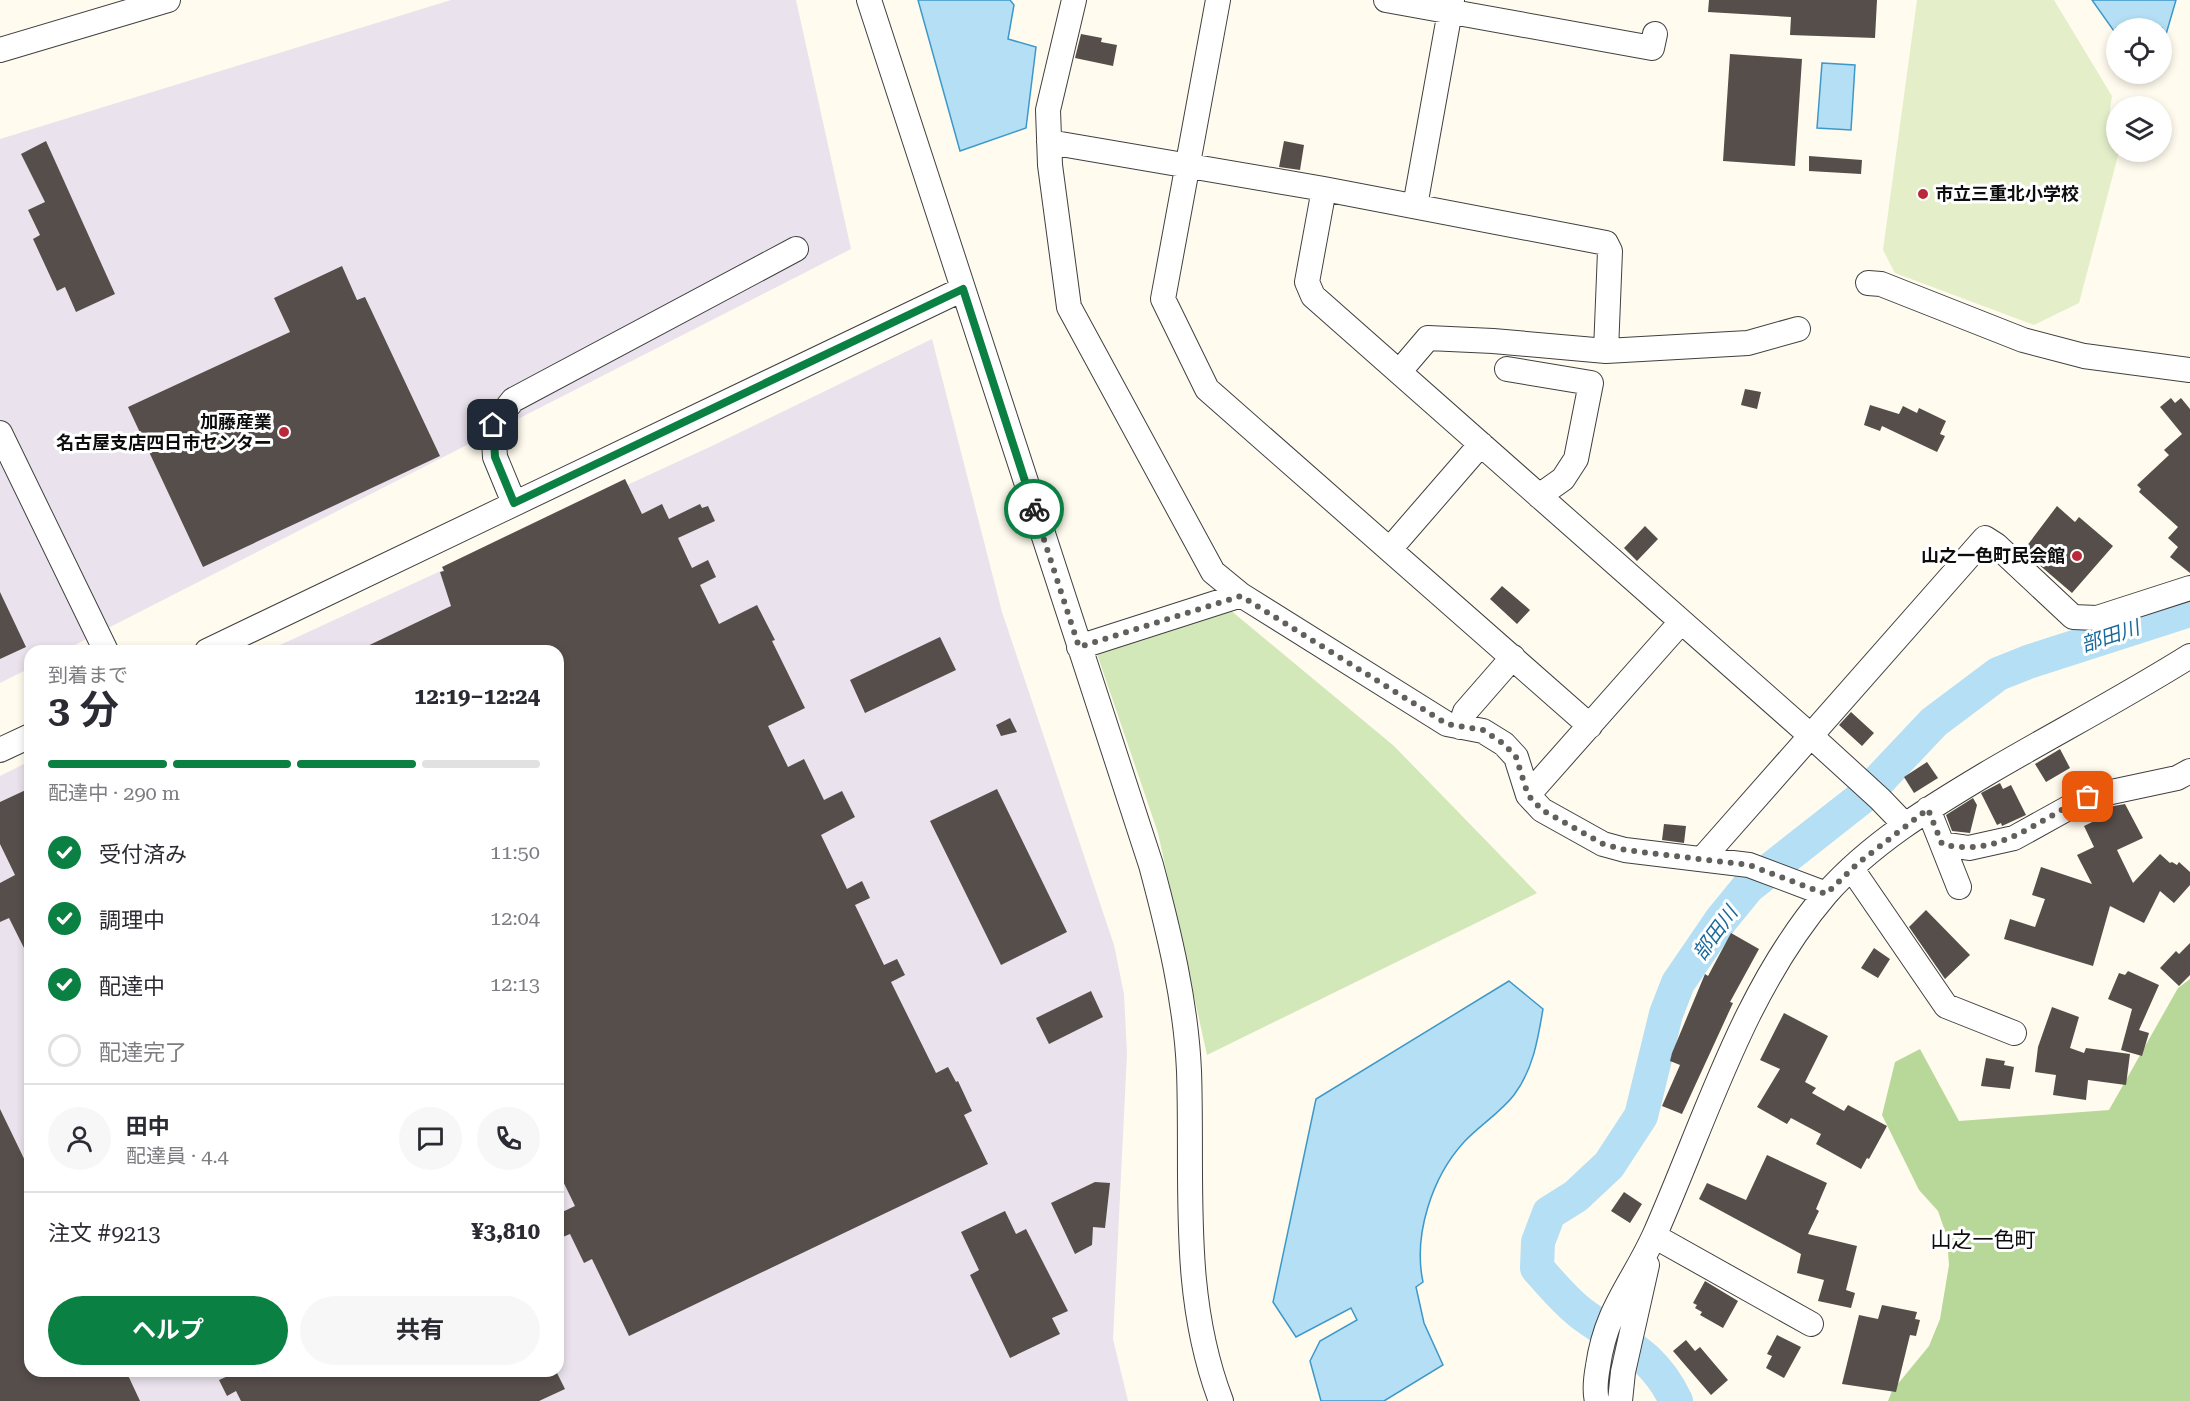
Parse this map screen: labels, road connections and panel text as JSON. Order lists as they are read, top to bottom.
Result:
{
  "districts": ["山之一色町"],
  "water": ["部田川"],
  "places": ["市立三重北小学校", "加藤産業 名古屋支店四日市センター", "山之一色町民会館"],
  "page": {
    "heading": ["3 分", "到着まで", "12:19–12:24"],
    "panel": [
      "田中",
      "配達員 · 4.4",
      "注文 #9213",
      "¥3,810"
    ],
    "bar": "配達中 · 290 m",
    "list": [
      ["受付済み", "11:50"],
      ["調理中", "12:04"],
      ["配達中", "12:13"],
      "配達完了"
    ],
    "buttons": ["ヘルプ", "共有"]
  }
}
